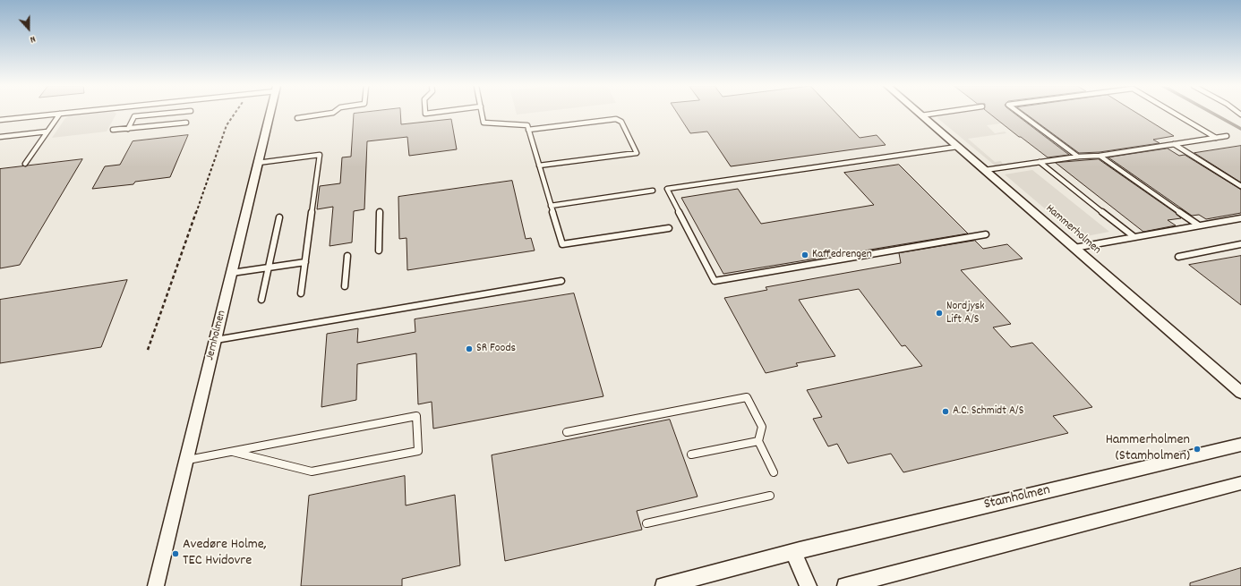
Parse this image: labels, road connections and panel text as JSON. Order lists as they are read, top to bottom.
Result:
{
  "streets": {
    "street": ["Hammerholmen", "Jernholmen", "Stamholmen"]
  },
  "places": [
    "Kaffedrengen",
    "Nordjysk Lift A/S",
    "SR Foods",
    "A.C. Schmidt A/S",
    "Hammerholmen (Stamholmen)",
    "Avedøre Holme, TEC Hvidovre"
  ],
  "north": "bottom"
}
